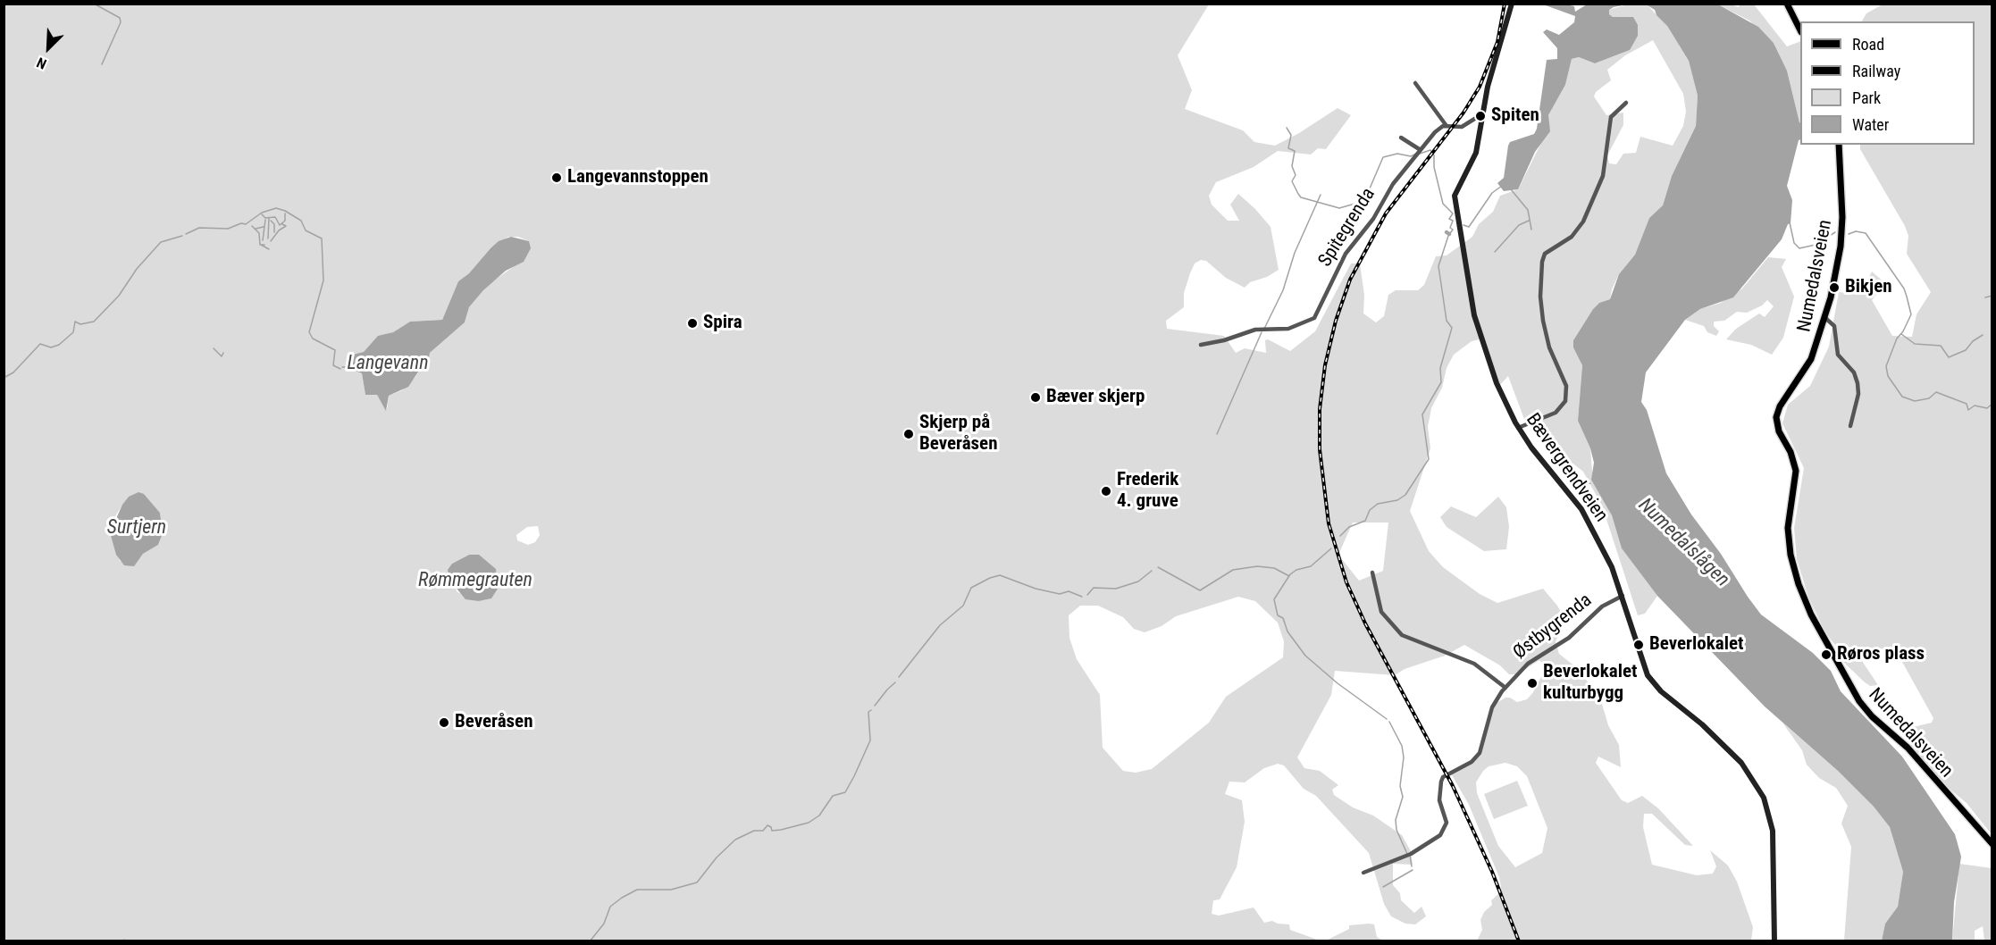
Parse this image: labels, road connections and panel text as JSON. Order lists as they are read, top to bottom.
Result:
{
  "streets": {
    "main road": ["Numedalsveien", "Bævergrendveien"],
    "street": ["Spitegrenda", "Østbygrenda"]
  },
  "crossings": [
    ["Spitegrenda", "Bævergrendveien"],
    ["Bævergrendveien", "Østbygrenda"]
  ],
  "water": [
    "Langevann",
    "Surtjern",
    "Numedalslågen",
    "Rømmegrauten"
  ],
  "places": [
    "Spiten",
    "Langevannstoppen",
    "Bikjen",
    "Spira",
    "Bæver skjerp",
    "Skjerp på Beveråsen",
    "Frederik 4. gruve",
    "Beverlokalet",
    "Røros plass",
    "Beverlokalet kulturbygg",
    "Beveråsen"
  ],
  "legend": [
    "Road",
    "Railway",
    "Park",
    "Water"
  ],
  "north": "bottom left"
}
